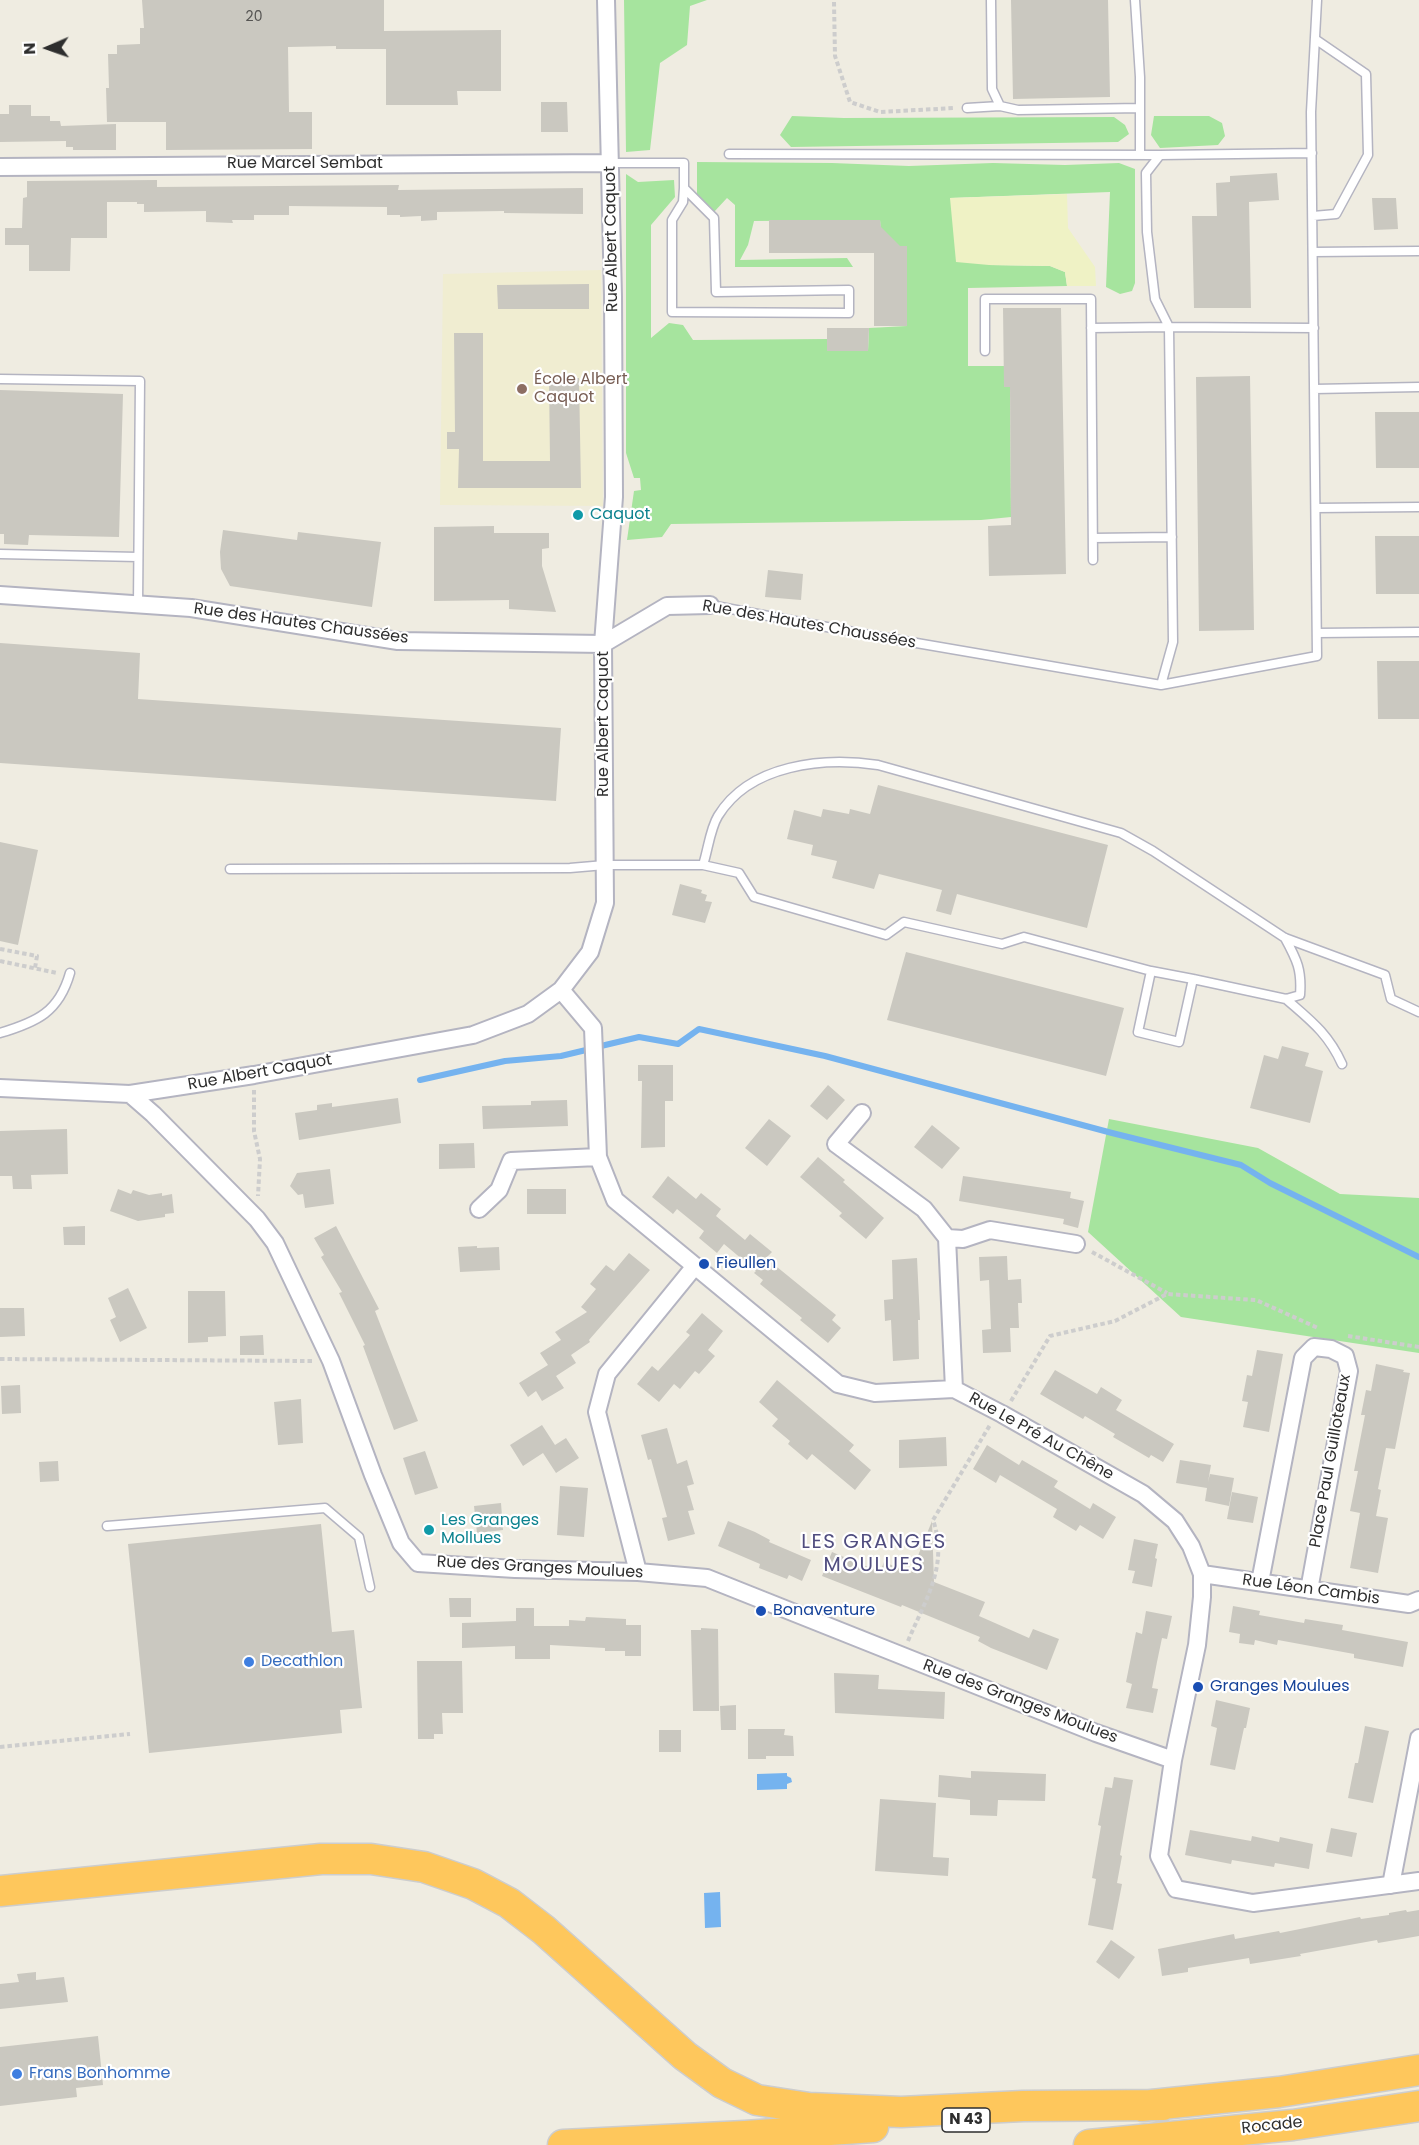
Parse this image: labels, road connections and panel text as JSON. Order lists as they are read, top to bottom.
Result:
{
  "streets": {
    "highway": ["N 43", "Rocade"],
    "street": [
      "Rue Marcel Sembat",
      "Rue Albert Caquot",
      "Rue des Hautes Chaussées",
      "Rue Le Pré Au Chêne",
      "Place Paul Guilloteaux",
      "Rue des Granges Moulues",
      "Rue Léon Cambis"
    ]
  },
  "crossings": [
    ["Rue Marcel Sembat", "Rue Albert Caquot"],
    ["Rue Albert Caquot", "Rue des Hautes Chaussées"],
    ["Rue Albert Caquot", "Rue Le Pré Au Chêne"],
    ["Rue Albert Caquot", "Rue des Granges Moulues"],
    ["Rue Le Pré Au Chêne", "Rue des Granges Moulues"],
    ["Rue Le Pré Au Chêne", "Rue Léon Cambis"],
    ["Place Paul Guilloteaux", "Rue Léon Cambis"]
  ],
  "districts": ["LES GRANGES MOULUES"],
  "places": [
    "École Albert Caquot",
    "Caquot",
    "Fieullen",
    "Les Granges Mollues",
    "Bonaventure",
    "Decathlon",
    "Granges Moulues",
    "Frans Bonhomme"
  ],
  "house_numbers": ["20"],
  "north": "left"
}
